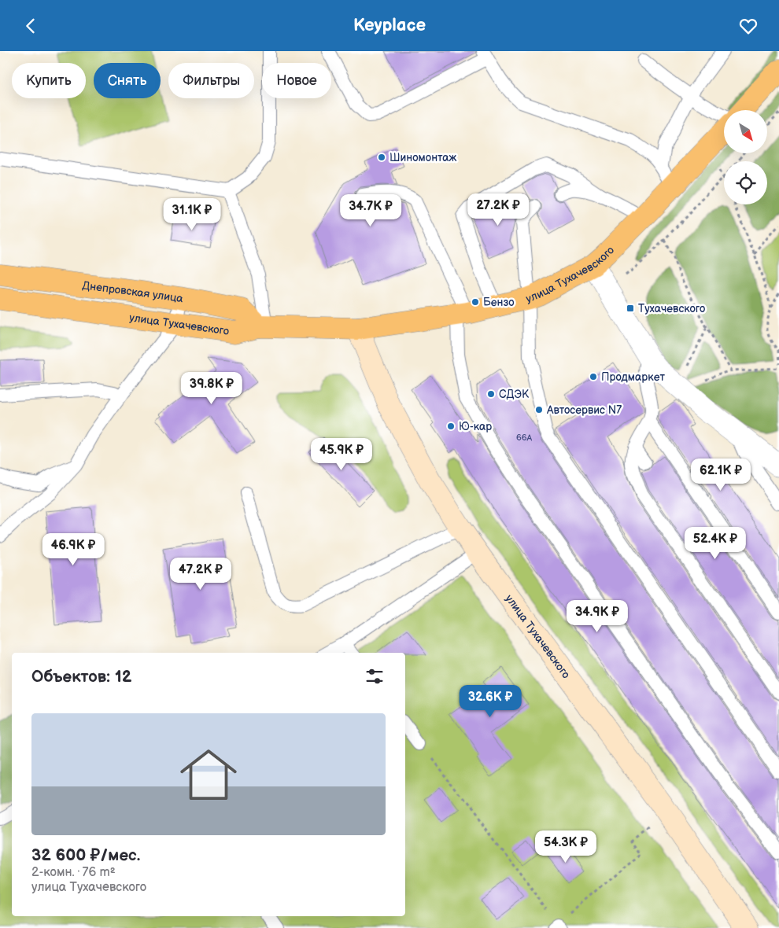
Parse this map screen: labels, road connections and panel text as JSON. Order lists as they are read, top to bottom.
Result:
{
  "streets": {
    "main road": ["улица Тухачевского", "Днепровская улица"]
  },
  "crossings": [
    ["улица Тухачевского", "Днепровская улица"]
  ],
  "places": {
    "other": [
      "Шиномонтаж",
      "Бензо",
      "Продмаркет",
      "СДЭК",
      "Автосервис N7",
      "Ю-кар"
    ],
    "transit": ["Тухачевского"]
  },
  "house_numbers": ["66А"],
  "north": "bottom right",
  "page": {
    "header": "Keyplace",
    "chip": [
      "Купить",
      "Снять",
      "Фильтры",
      "Новое"
    ],
    "price": [
      "27.2K ₽",
      "34.7K ₽",
      "31.1K ₽",
      "39.8K ₽",
      "45.9K ₽",
      "62.1K ₽",
      "52.4K ₽",
      "46.9K ₽",
      "47.2K ₽",
      "34.9K ₽",
      "32.6K ₽",
      "54.3K ₽"
    ],
    "heading": "Объектов: 12",
    "list": [
      {
        "name": "32 600 ₽/мес.",
        "note": "2-комн. · 76 m² · улица Тухачевского"
      }
    ]
  }
}
